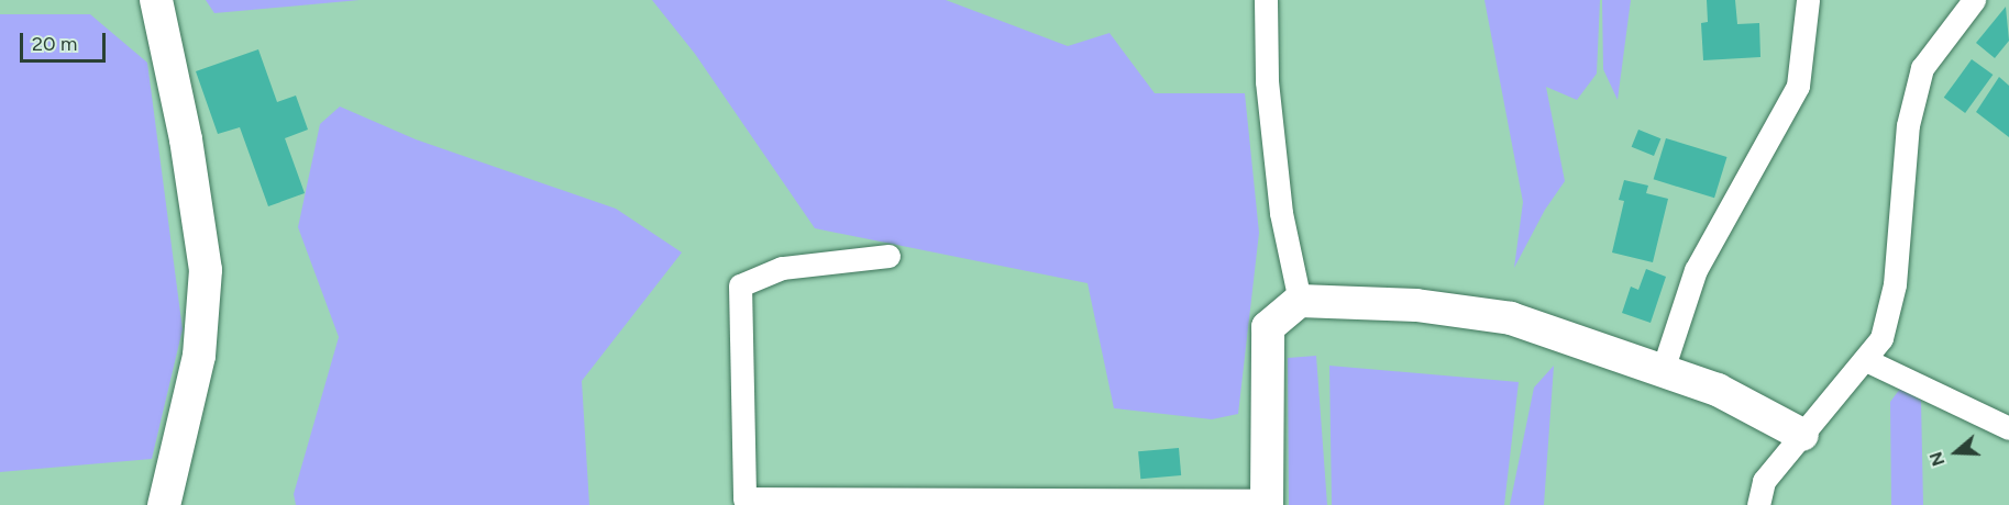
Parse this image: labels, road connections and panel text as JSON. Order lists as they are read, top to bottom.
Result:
{
  "scale_bar": "20 m",
  "north": "left"
}
